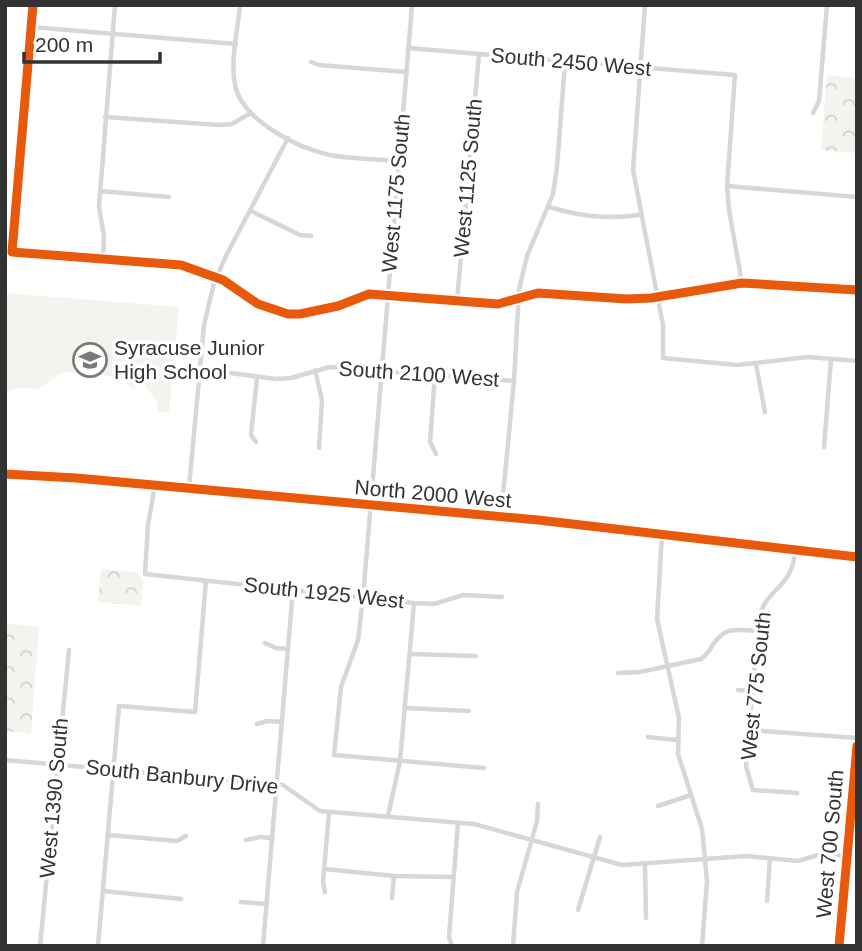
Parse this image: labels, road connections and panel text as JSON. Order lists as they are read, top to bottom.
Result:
{
  "streets": {
    "main road": ["North 2000 West"],
    "street": [
      "South 2450 West",
      "West 1125 South",
      "West 1175 South",
      "South 2100 West",
      "South 1925 West",
      "West 775 South",
      "South Banbury Drive",
      "West 1390 South",
      "West 700 South"
    ]
  },
  "crossings": [
    ["South 2450 West", "West 1125 South"],
    ["South 2450 West", "West 1175 South"],
    ["West 1175 South", "South 2100 West"],
    ["West 1175 South", "North 2000 West"],
    ["West 1175 South", "South 1925 West"],
    ["North 2000 West", "South 1925 West"],
    ["North 2000 West", "West 775 South"],
    ["South Banbury Drive", "West 1390 South"],
    ["South Banbury Drive", "West 700 South"]
  ],
  "places": {
    "school or university": ["Syracuse Junior High School"]
  },
  "scale_bar": "200 m"
}
